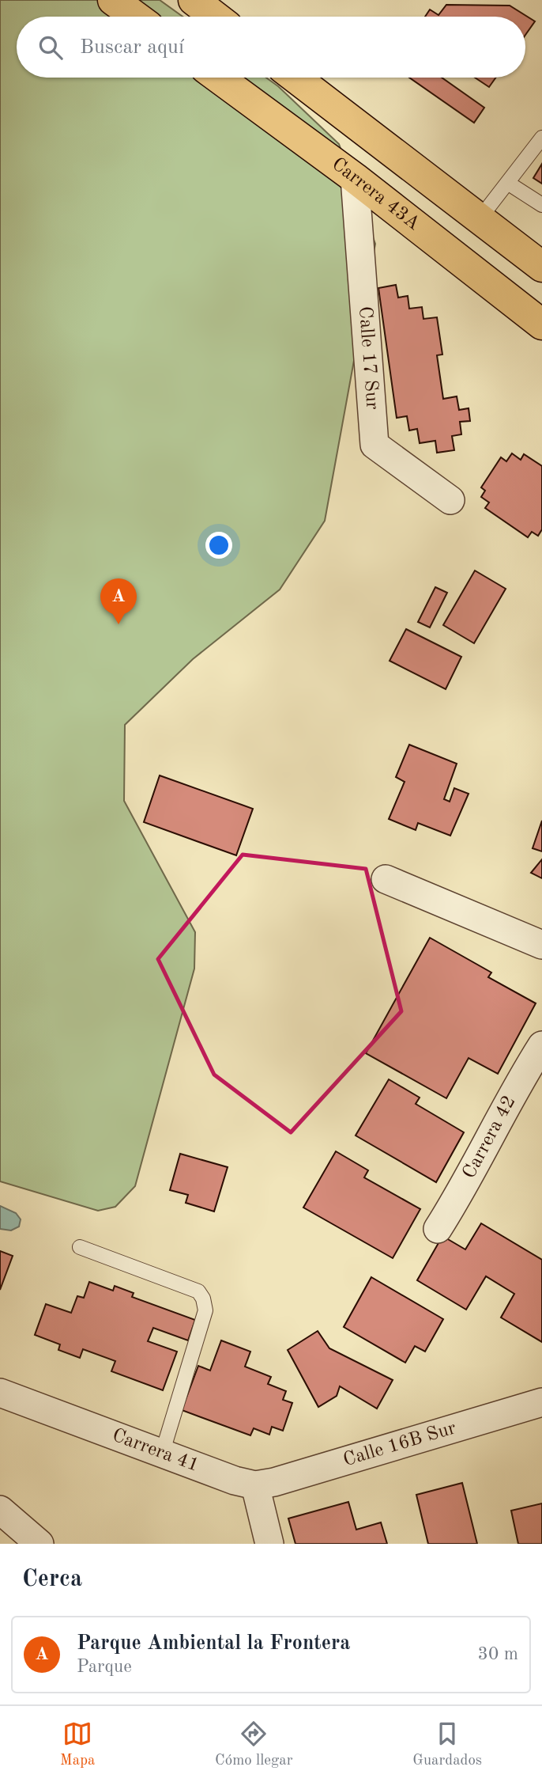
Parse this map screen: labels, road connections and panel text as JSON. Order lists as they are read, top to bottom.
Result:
{
  "streets": {
    "main road": ["Carrera 43A"],
    "street": [
      "Calle 17 Sur",
      "Carrera 42",
      "Calle 16B Sur",
      "Carrera 41"
    ]
  },
  "crossings": [
    ["Carrera 43A", "Calle 17 Sur"],
    ["Calle 16B Sur", "Carrera 41"]
  ],
  "page": {
    "search": "Buscar aquí",
    "pins": "A",
    "heading": "Cerca",
    "list": [
      {
        "mark": "A",
        "name": "Parque Ambiental la Frontera",
        "note": "Parque",
        "value": "30 m"
      }
    ],
    "nav": ["Mapa", "Cómo llegar", "Guardados"]
  }
}
